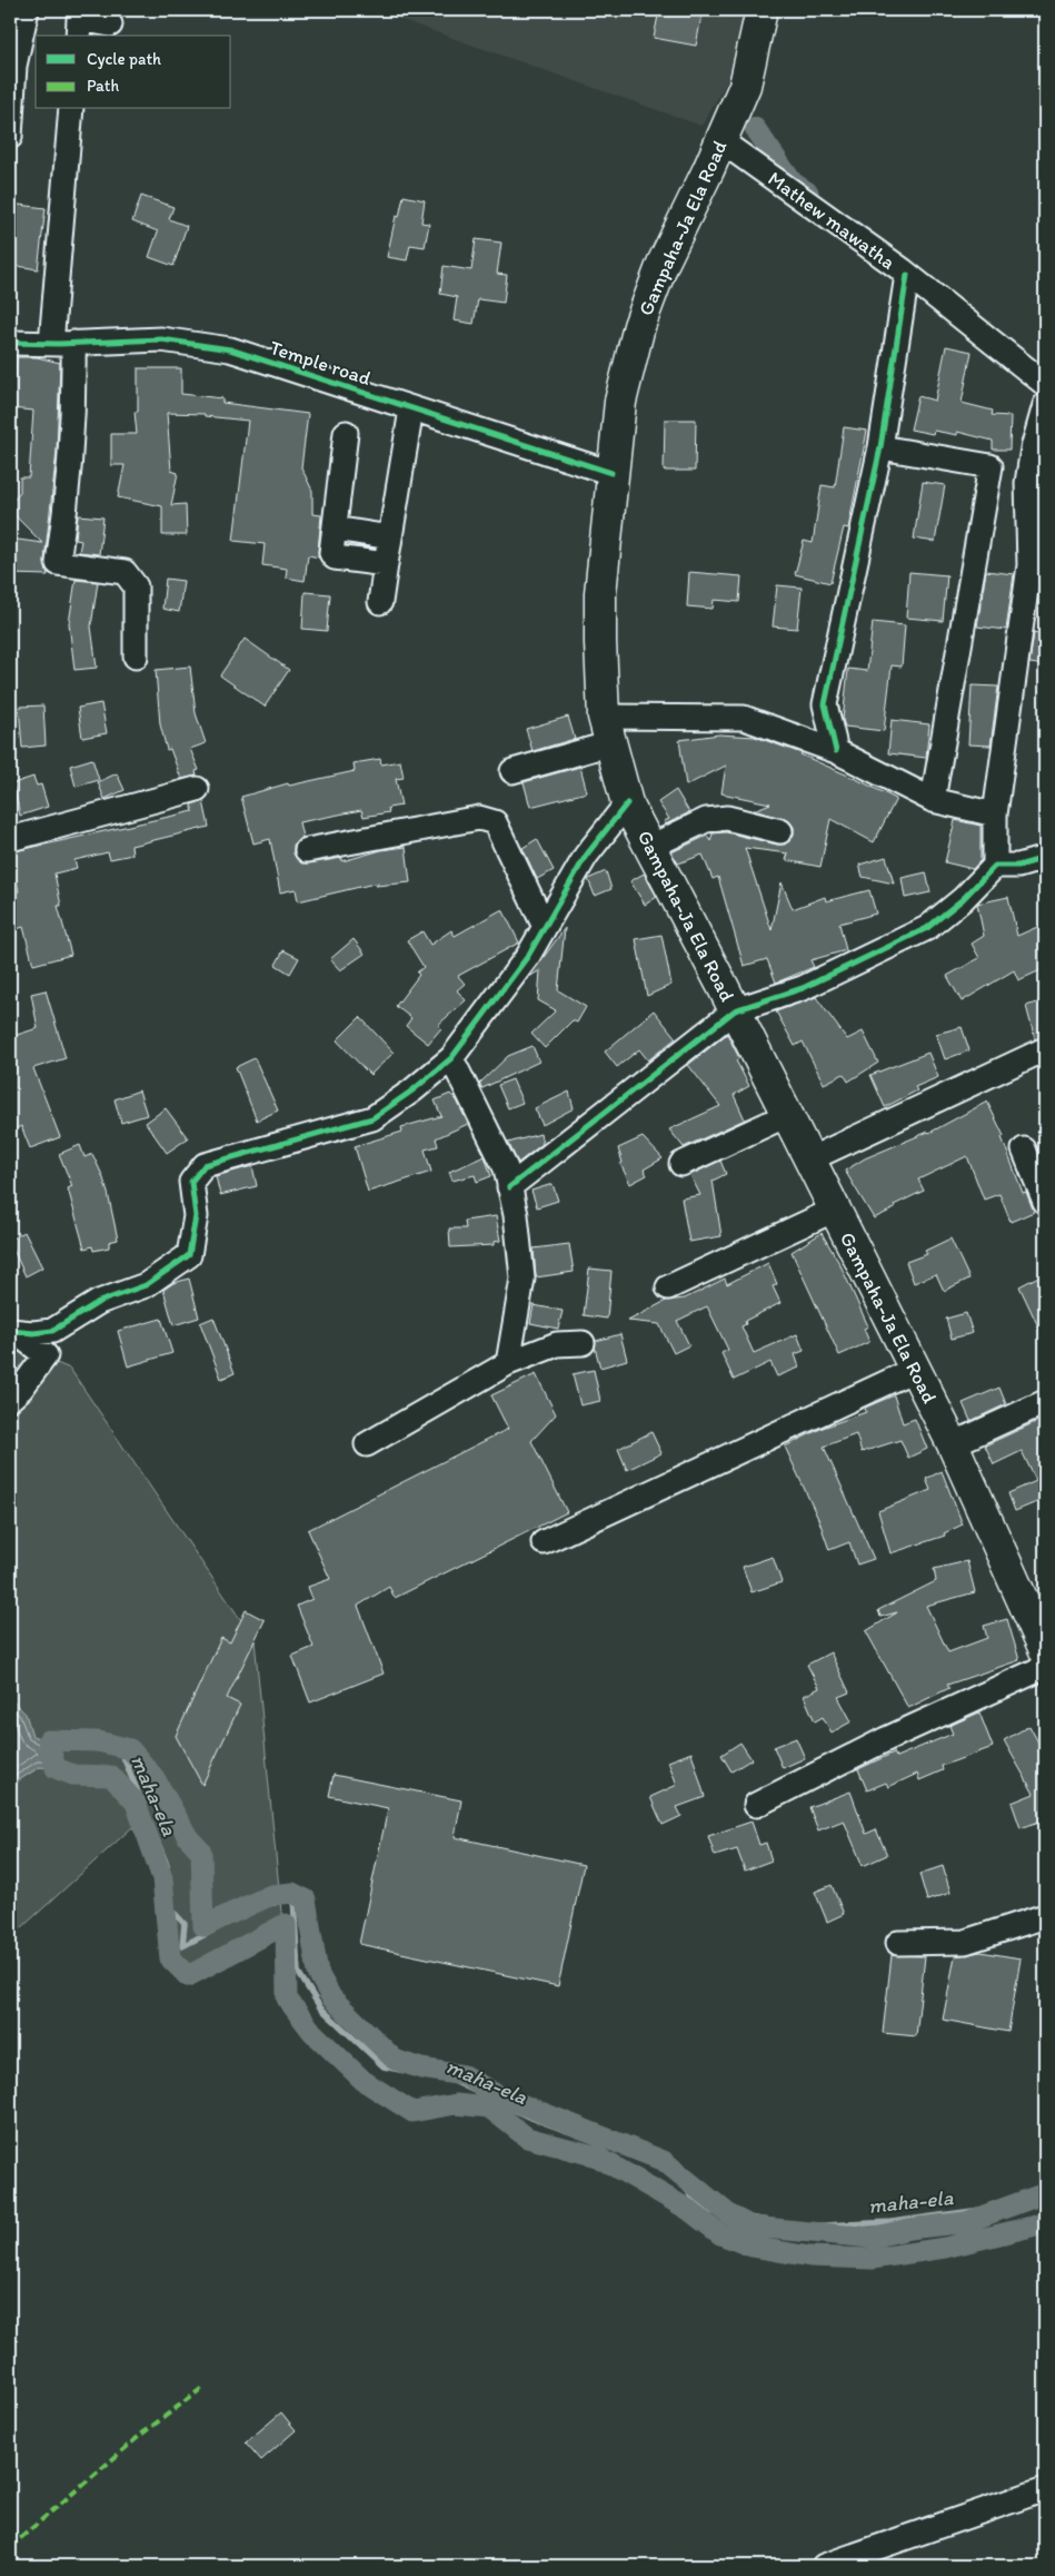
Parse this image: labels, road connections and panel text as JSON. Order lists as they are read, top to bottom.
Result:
{
  "streets": {
    "highway": ["Gampaha-Ja Ela Road"],
    "street": ["Mathew mawatha", "Temple road"]
  },
  "crossings": [
    ["Mathew mawatha", "Gampaha-Ja Ela Road"],
    ["Gampaha-Ja Ela Road", "Temple road"]
  ],
  "water": ["maha-ela"],
  "legend": ["Cycle path", "Path"]
}
